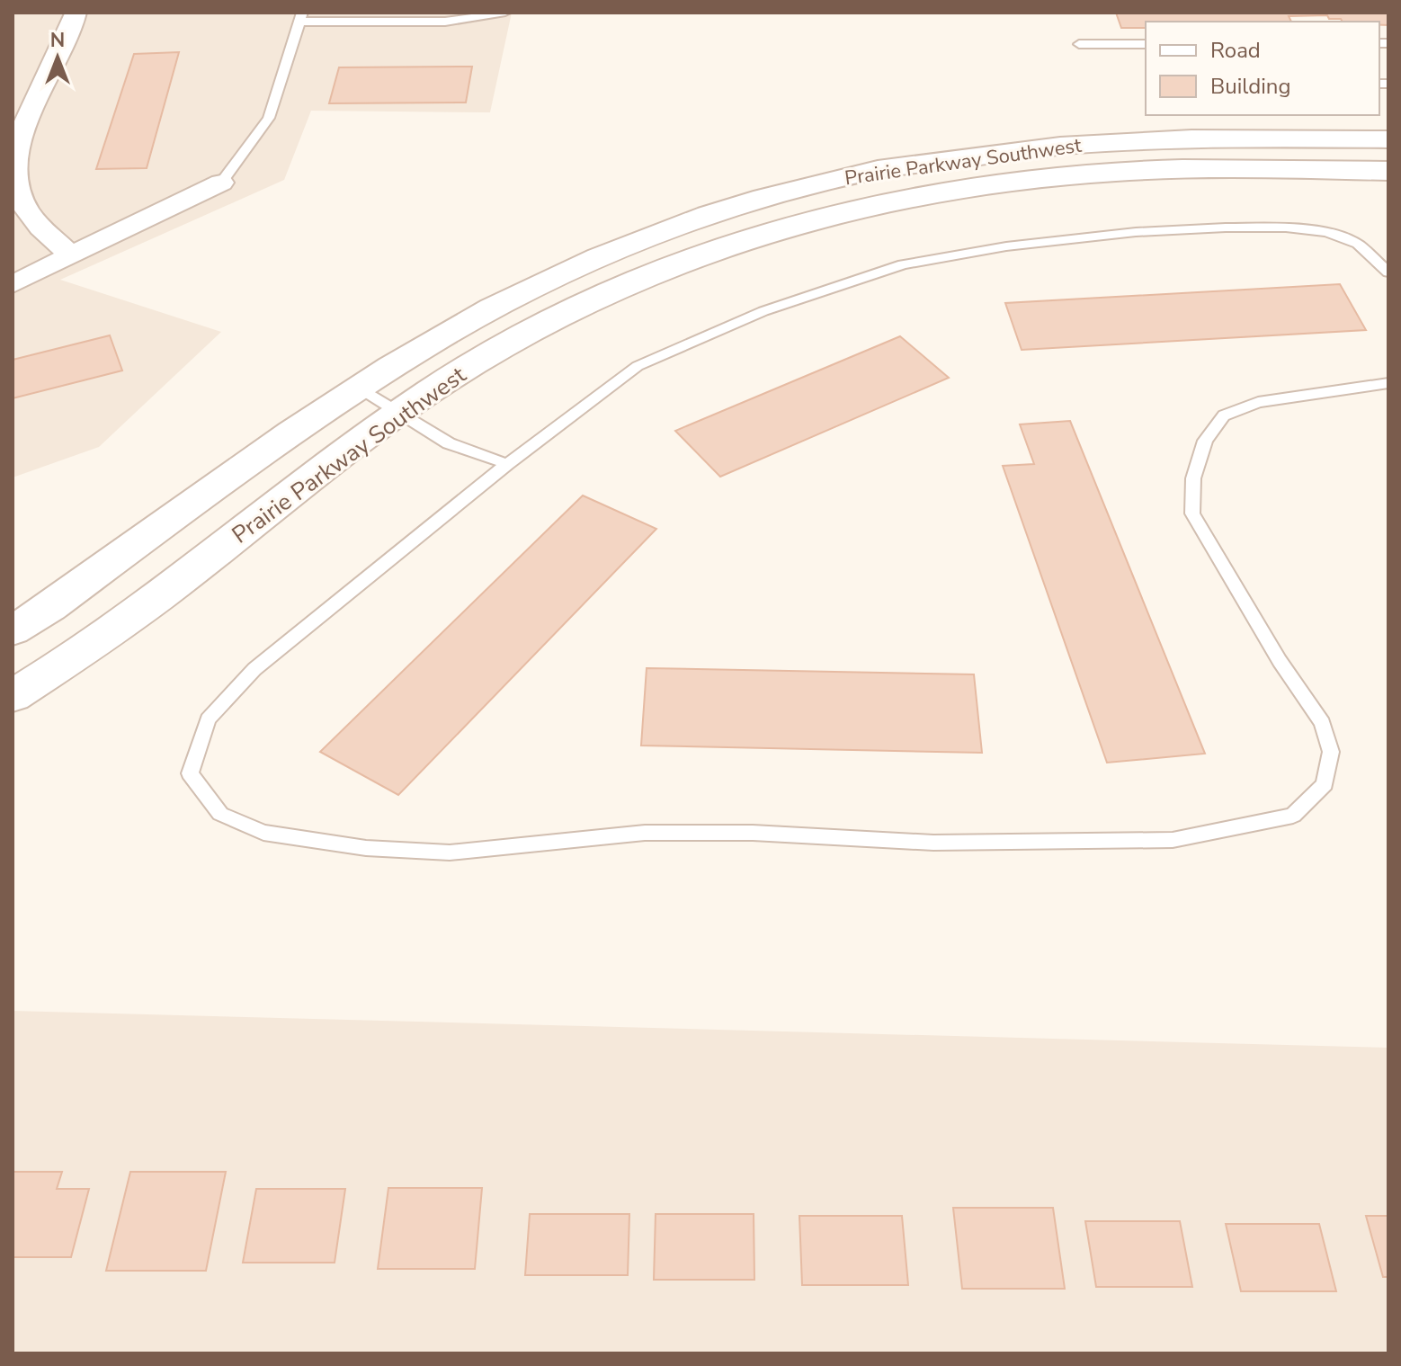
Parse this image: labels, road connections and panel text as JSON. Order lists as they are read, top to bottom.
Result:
{
  "streets": {
    "street": ["Prairie Parkway Southwest"]
  },
  "legend": ["Road", "Building"],
  "north": "top"
}
